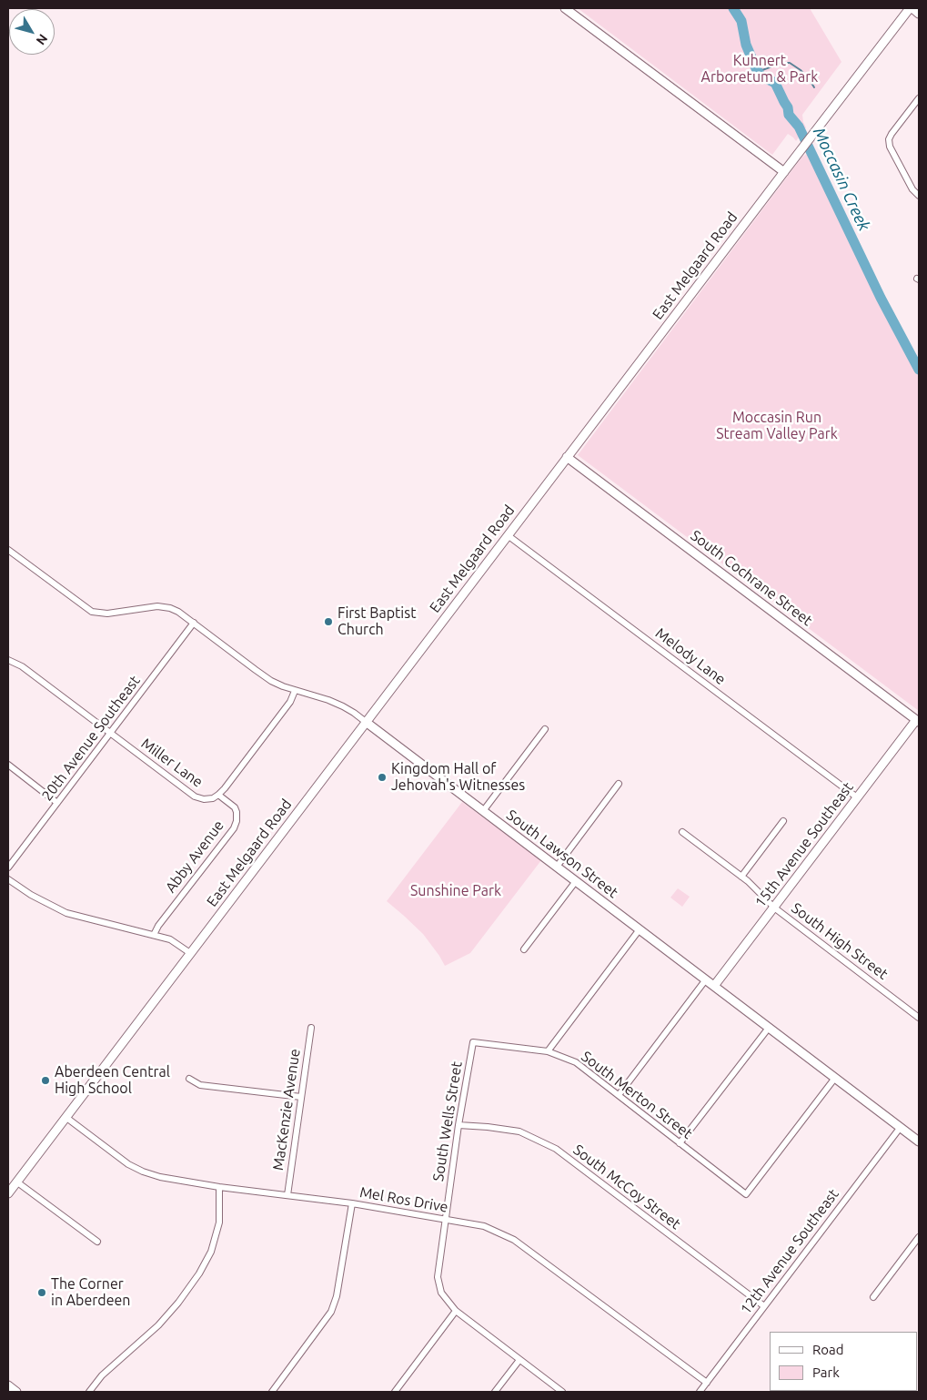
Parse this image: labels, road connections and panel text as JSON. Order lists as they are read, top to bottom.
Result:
{
  "streets": {
    "street": [
      "East Melgaard Road",
      "South Cochrane Street",
      "Melody Lane",
      "20th Avenue Southeast",
      "Miller Lane",
      "15th Avenue Southeast",
      "South Lawson Street",
      "Abby Avenue",
      "South High Street",
      "South Merton Street",
      "MacKenzie Avenue",
      "South Wells Street",
      "South McCoy Street",
      "Mel Ros Drive",
      "12th Avenue Southeast"
    ]
  },
  "crossings": [
    ["East Melgaard Road", "South Cochrane Street"],
    ["East Melgaard Road", "Melody Lane"],
    ["East Melgaard Road", "South Lawson Street"],
    ["East Melgaard Road", "Mel Ros Drive"],
    ["South Cochrane Street", "15th Avenue Southeast"],
    ["Melody Lane", "15th Avenue Southeast"],
    ["20th Avenue Southeast", "Miller Lane"],
    ["20th Avenue Southeast", "South Lawson Street"],
    ["Miller Lane", "South Lawson Street"],
    ["Miller Lane", "Abby Avenue"],
    ["15th Avenue Southeast", "South Lawson Street"],
    ["15th Avenue Southeast", "South High Street"],
    ["South Lawson Street", "South Merton Street"],
    ["South Lawson Street", "12th Avenue Southeast"],
    ["South Merton Street", "South Wells Street"],
    ["MacKenzie Avenue", "Mel Ros Drive"],
    ["South Wells Street", "South McCoy Street"],
    ["South Wells Street", "Mel Ros Drive"],
    ["South McCoy Street", "12th Avenue Southeast"],
    ["Mel Ros Drive", "12th Avenue Southeast"]
  ],
  "water": ["Moccasin Creek"],
  "parks": ["Kuhnert Arboretum & Park", "Moccasin Run Stream Valley Park", "Sunshine Park"],
  "places": [
    "First Baptist Church",
    "Kingdom Hall of Jehovah's Witnesses",
    "Aberdeen Central High School",
    "The Corner in Aberdeen"
  ],
  "legend": ["Road", "Park"],
  "north": "bottom right"
}
